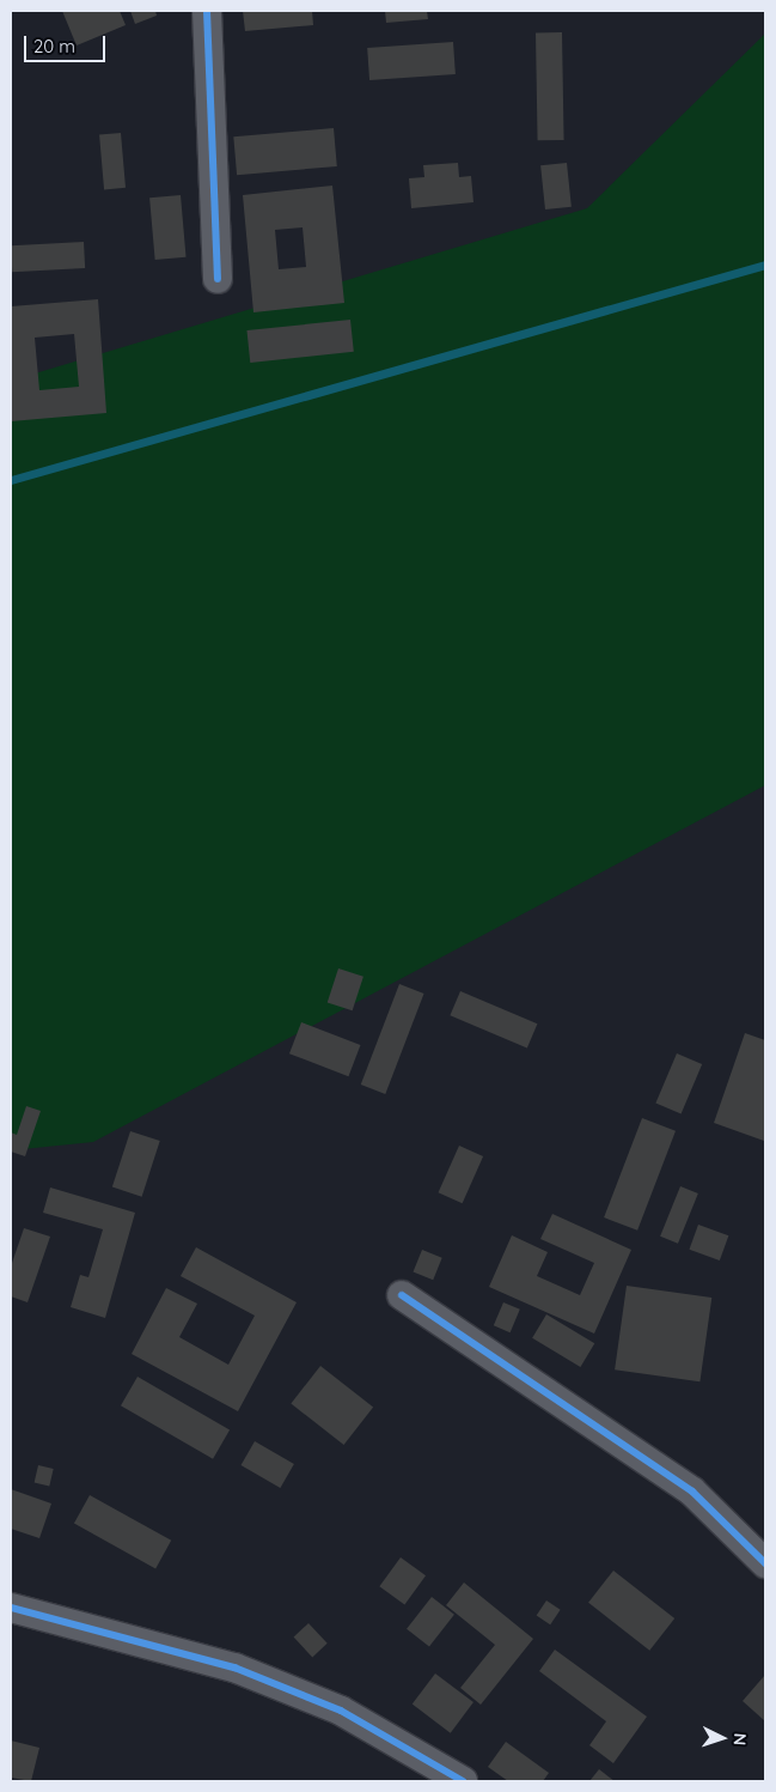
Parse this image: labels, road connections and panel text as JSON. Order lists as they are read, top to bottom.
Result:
{
  "scale_bar": "20 m",
  "north": "right"
}
